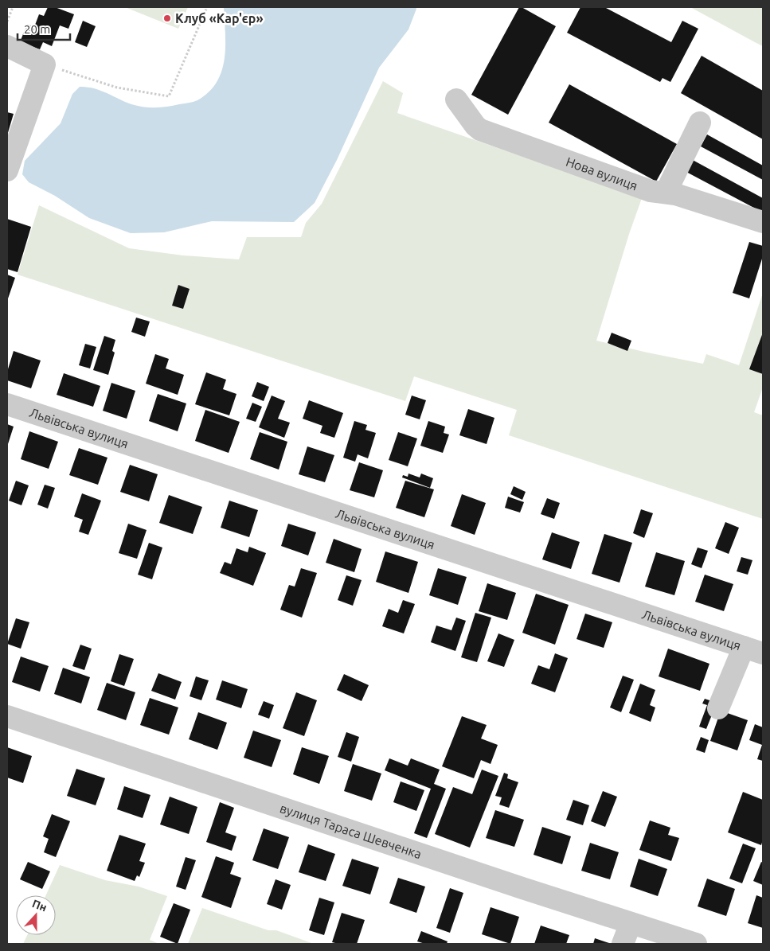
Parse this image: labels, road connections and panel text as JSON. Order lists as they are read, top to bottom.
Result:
{
  "streets": {
    "street": ["Нова вулиця", "Львівська вулиця", "вулиця Тараса Шевченка"]
  },
  "places": ["Клуб «Кар'єр»"],
  "scale_bar": "20 m",
  "north": "top"
}
